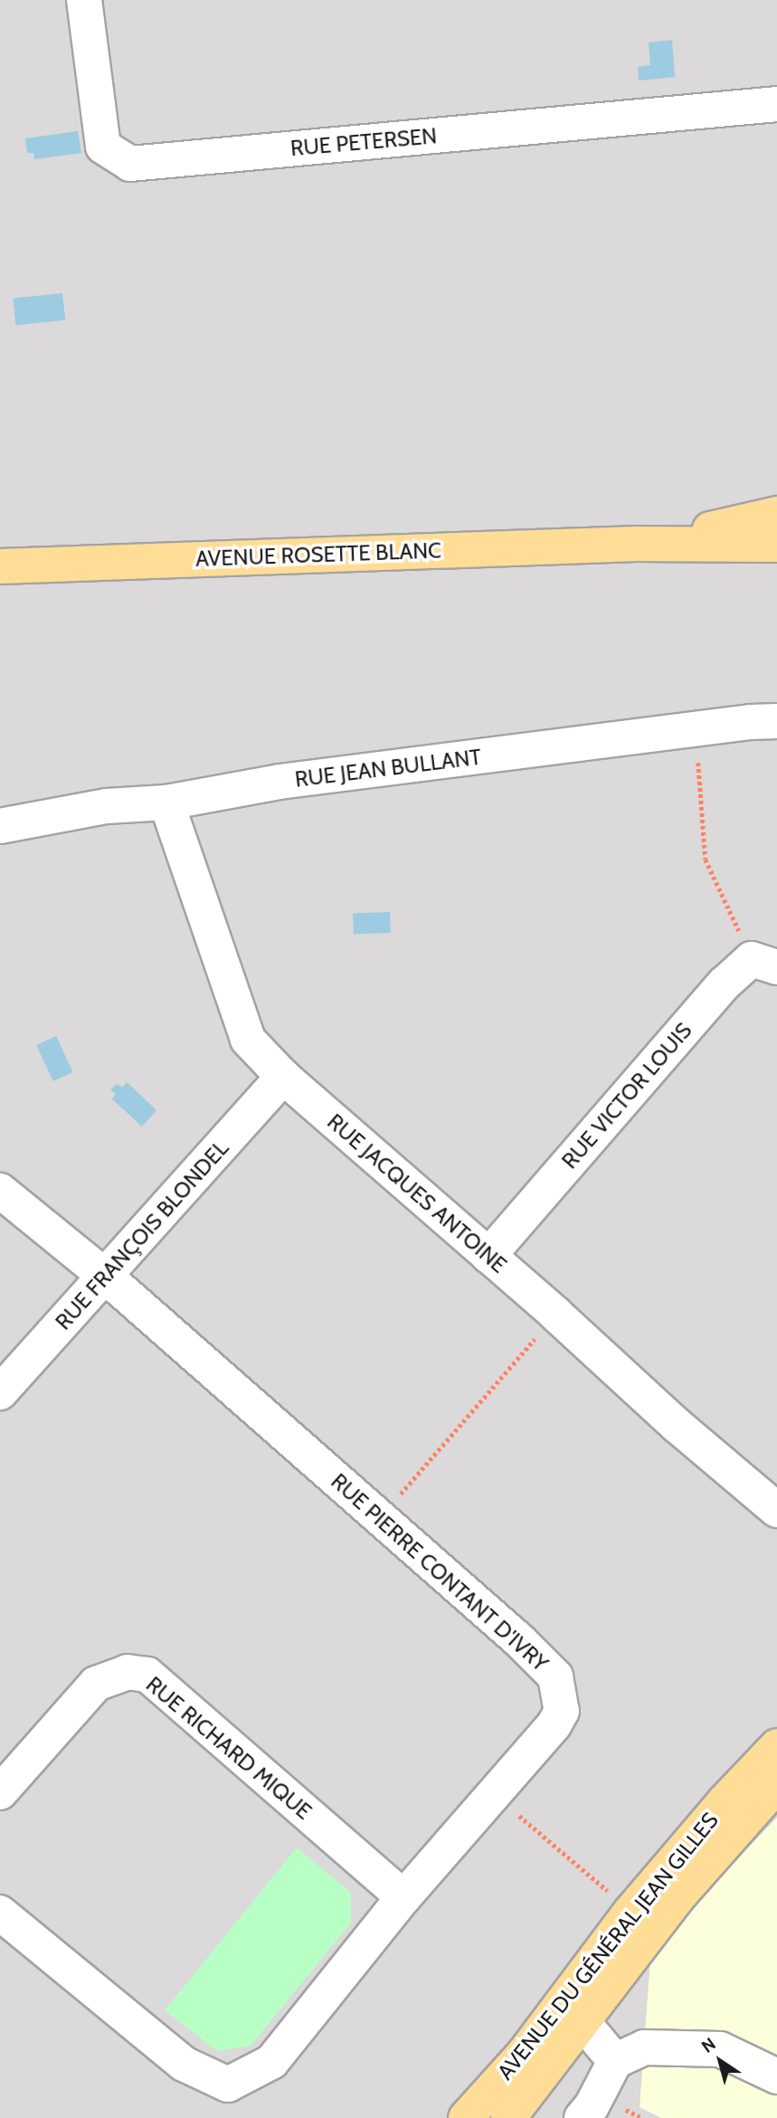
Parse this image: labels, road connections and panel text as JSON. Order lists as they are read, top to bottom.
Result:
{
  "streets": {
    "main road": ["AVENUE ROSETTE BLANC", "AVENUE DU GÉNÉRAL JEAN GILLES"],
    "street": [
      "RUE PETERSEN",
      "RUE JEAN BULLANT",
      "RUE VICTOR LOUIS",
      "RUE JACQUES ANTOINE",
      "RUE FRANÇOIS BLONDEL",
      "RUE PIERRE CONTANT D'IVRY",
      "RUE RICHARD MIQUE"
    ]
  },
  "crossings": [
    ["RUE JEAN BULLANT", "RUE JACQUES ANTOINE"],
    ["RUE VICTOR LOUIS", "RUE JACQUES ANTOINE"],
    ["RUE JACQUES ANTOINE", "RUE FRANÇOIS BLONDEL"],
    ["RUE FRANÇOIS BLONDEL", "RUE PIERRE CONTANT D'IVRY"],
    ["RUE PIERRE CONTANT D'IVRY", "RUE RICHARD MIQUE"]
  ],
  "north": "top left"
}
